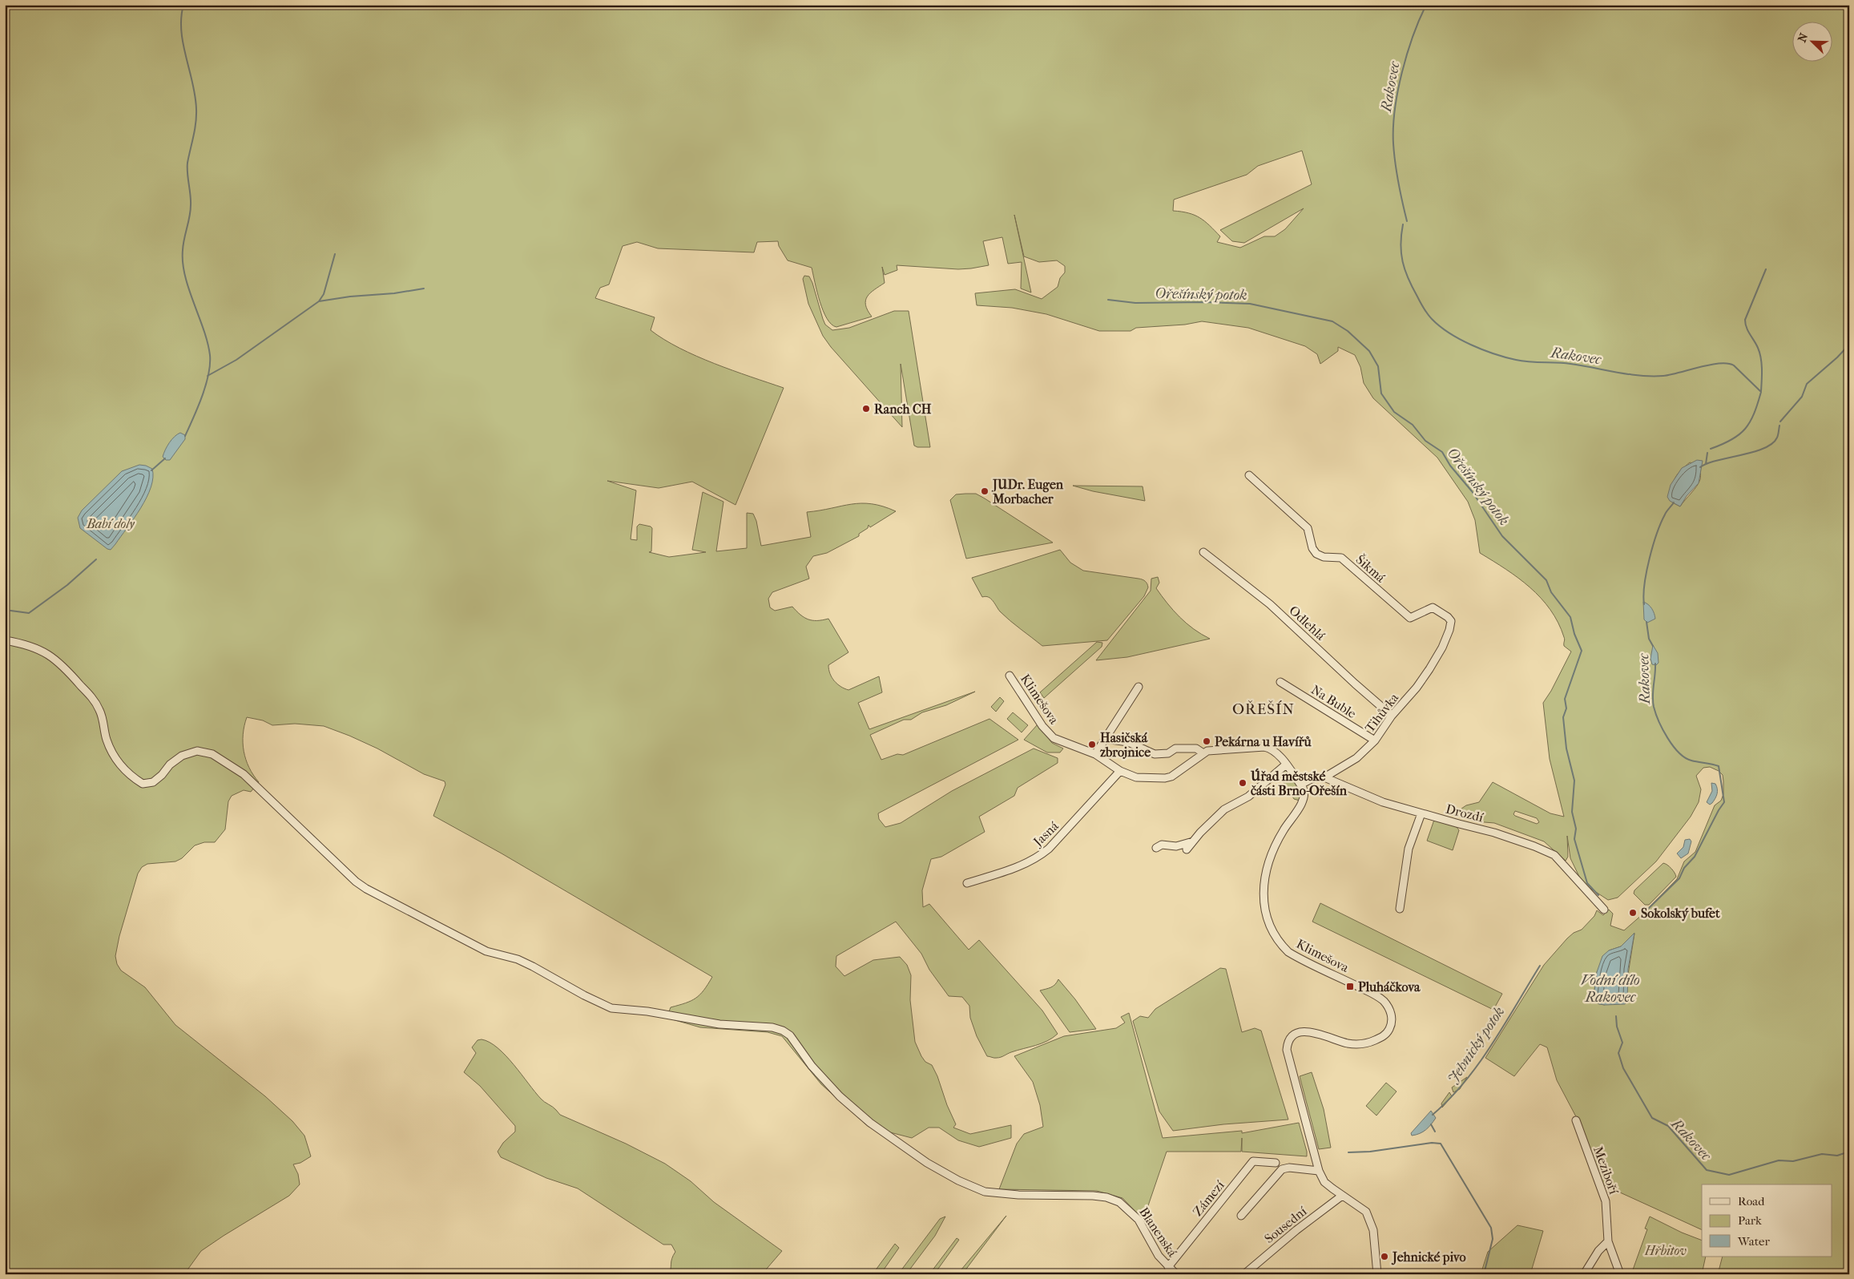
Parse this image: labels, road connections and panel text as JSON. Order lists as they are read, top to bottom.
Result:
{
  "streets": {
    "street": [
      "Šikmá",
      "Odlehlá",
      "Klimešova",
      "Na Buble",
      "Tihůvka",
      "Drozdí",
      "Jasná",
      "Meziboří",
      "Zámezí",
      "Sousední",
      "Blanenská"
    ]
  },
  "crossings": [
    ["Šikmá", "Tihůvka"],
    ["Odlehlá", "Tihůvka"],
    ["Klimešova", "Jasná"],
    ["Na Buble", "Tihůvka"],
    ["Tihůvka", "Drozdí"],
    ["Zámezí", "Blanenská"]
  ],
  "districts": ["OŘEŠÍN"],
  "water": [
    "Rakovec",
    "Ořešínský potok",
    "Vodní dílo Rakovec",
    "Jehnický potok"
  ],
  "parks": ["Babí doly", "Hřbitov"],
  "places": {
    "other": [
      "Ranch CH",
      "JUDr. Eugen Morbacher",
      "Pekárna u Havířů",
      "Hasičská zbrojnice",
      "Úřad městské části Brno-Ořešín",
      "Sokolský bufet",
      "Jehnické pivo"
    ],
    "transit": ["Pluháčkova"]
  },
  "legend": ["Road", "Park", "Water"],
  "north": "top left"
}
